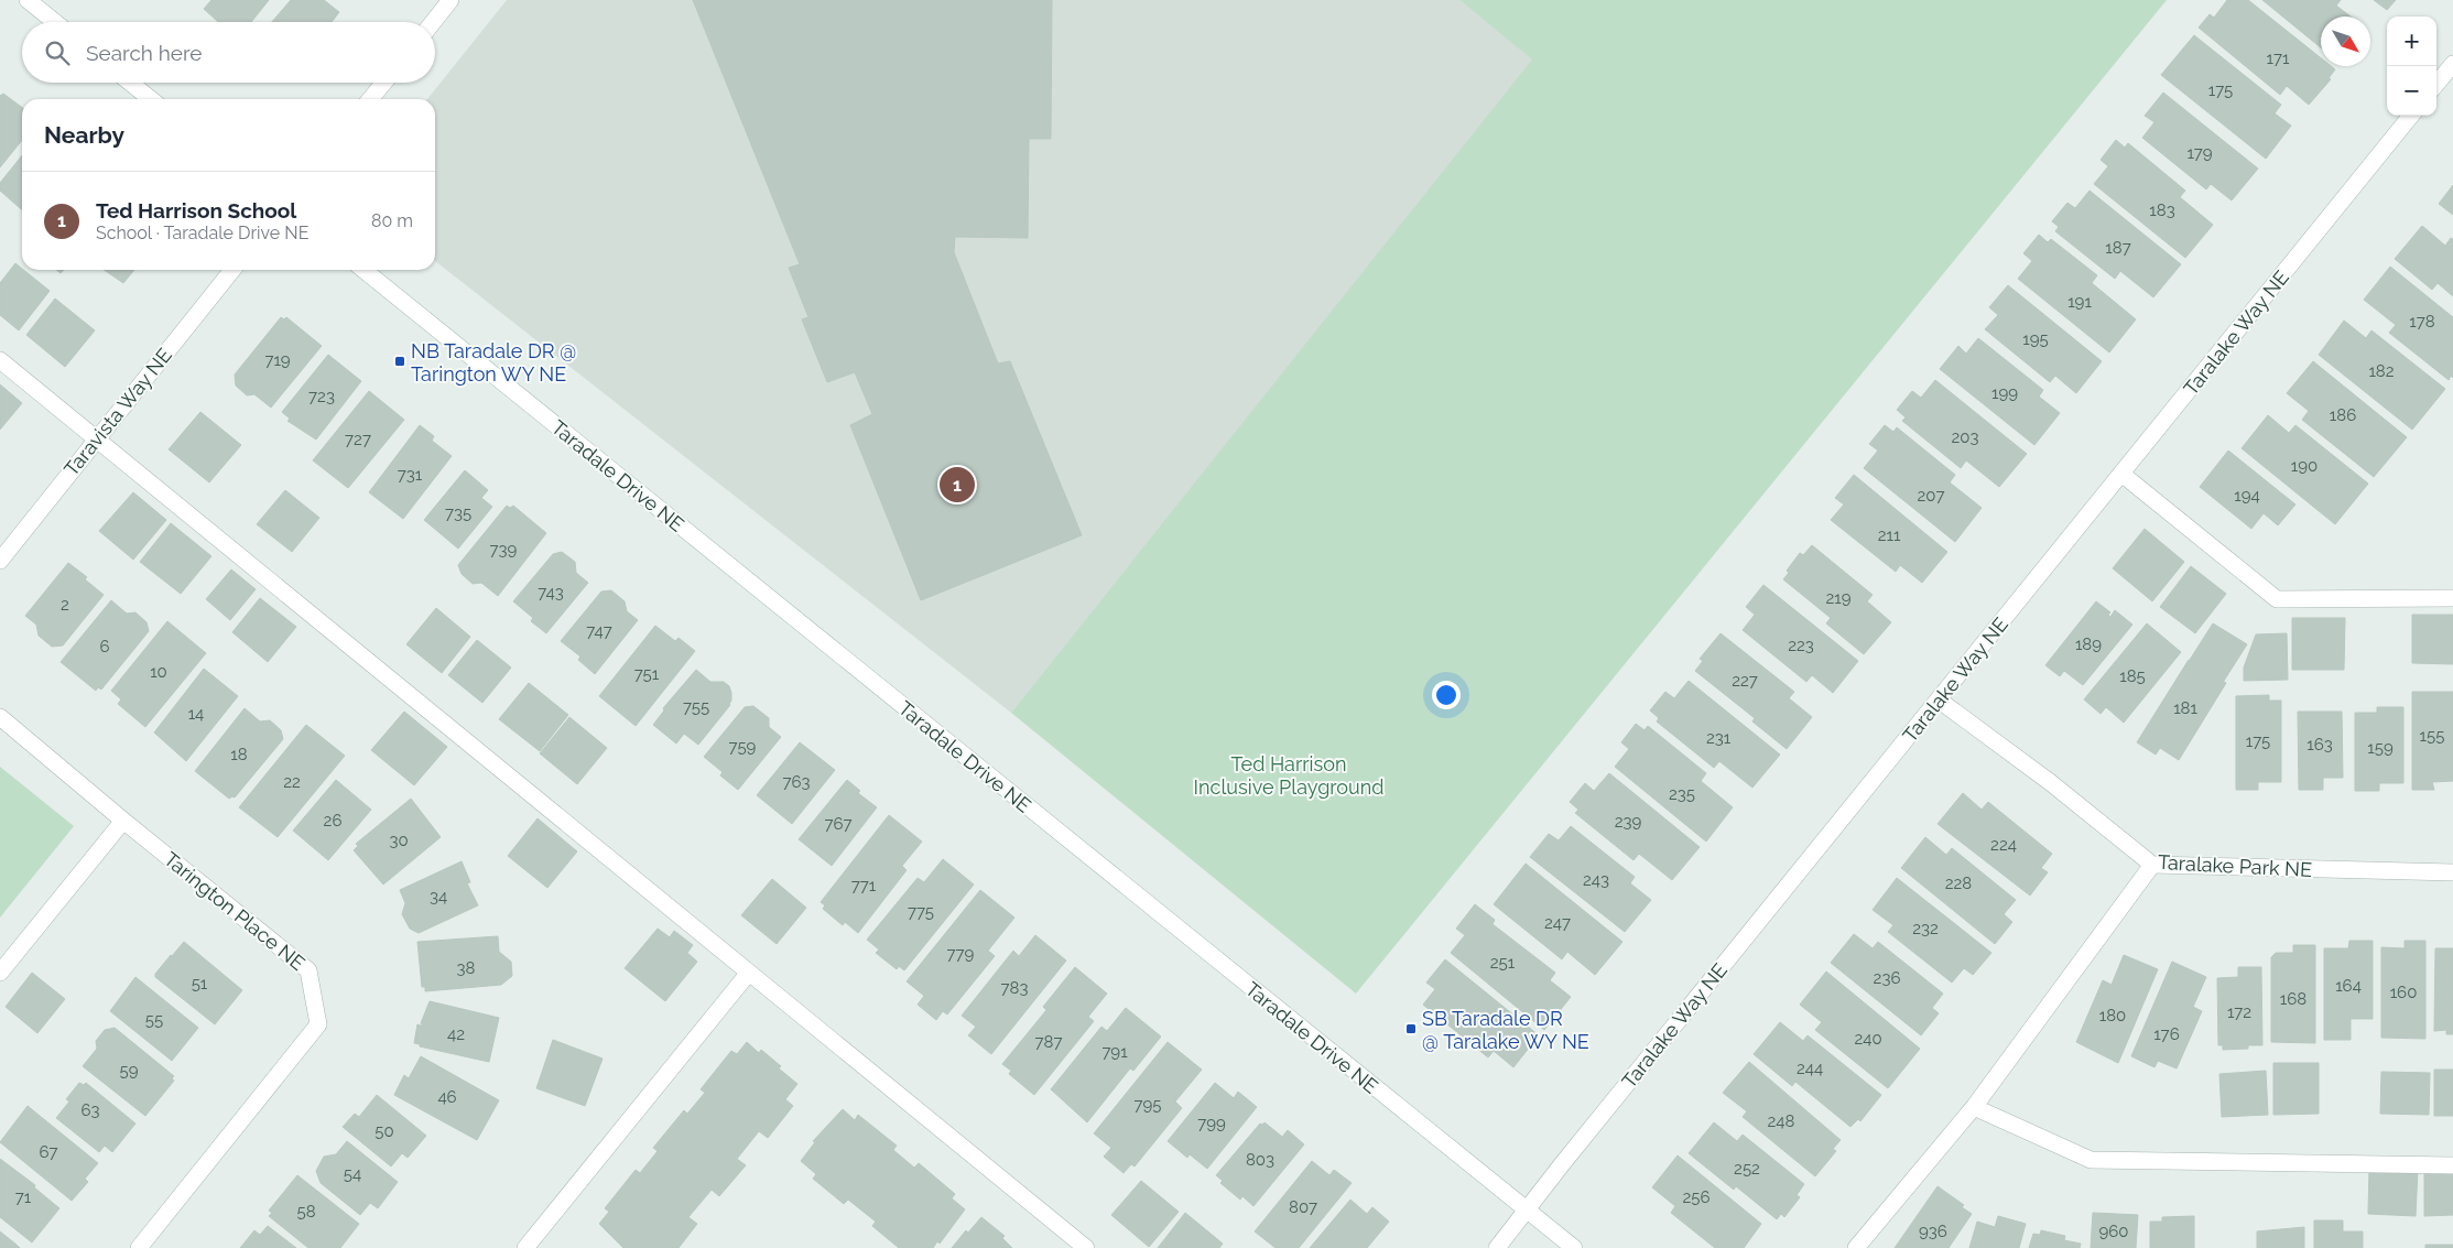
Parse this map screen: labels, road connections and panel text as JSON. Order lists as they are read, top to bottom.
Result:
{
  "streets": {
    "street": [
      "Taralake Way NE",
      "Taravista Way NE",
      "Taradale Drive NE",
      "Taralake Park NE",
      "Tarington Place NE"
    ]
  },
  "crossings": [
    ["Taralake Way NE", "Taradale Drive NE"],
    ["Taralake Way NE", "Taralake Park NE"]
  ],
  "parks": ["Ted Harrison Inclusive Playground"],
  "places": {
    "transit": ["NB Taradale DR @ Tarington WY NE", "SB Taradale DR @ Taralake WY NE"]
  },
  "house_numbers": [
    "171",
    "175",
    "179",
    "183",
    "187",
    "191",
    "178",
    "195",
    "719",
    "182",
    "199",
    "723",
    "186",
    "203",
    "727",
    "190",
    "731",
    "207",
    "194",
    "735",
    "211",
    "739",
    "743",
    "219",
    "2",
    "747",
    "189",
    "223",
    "6",
    "10",
    "751",
    "185",
    "227",
    "755",
    "181",
    "14",
    "155",
    "231",
    "175",
    "163",
    "759",
    "159",
    "18",
    "22",
    "763",
    "235",
    "26",
    "239",
    "767",
    "30",
    "224",
    "243",
    "228",
    "771",
    "34",
    "775",
    "247",
    "232",
    "779",
    "251",
    "38",
    "236",
    "51",
    "164",
    "783",
    "160",
    "168",
    "172",
    "180",
    "55",
    "42",
    "176",
    "240",
    "787",
    "791",
    "244",
    "59",
    "46",
    "795",
    "63",
    "248",
    "799",
    "50",
    "67",
    "803",
    "252",
    "54",
    "71",
    "256",
    "807",
    "58",
    "936",
    "960"
  ],
  "north": "bottom right",
  "page": {
    "map_buttons": ["+", "−"],
    "search": "Search here",
    "heading": "Nearby",
    "list": [
      {
        "mark": "1",
        "name": "Ted Harrison School",
        "note": "School · Taradale Drive NE",
        "value": "80 m"
      }
    ],
    "pins": "1"
  }
}
